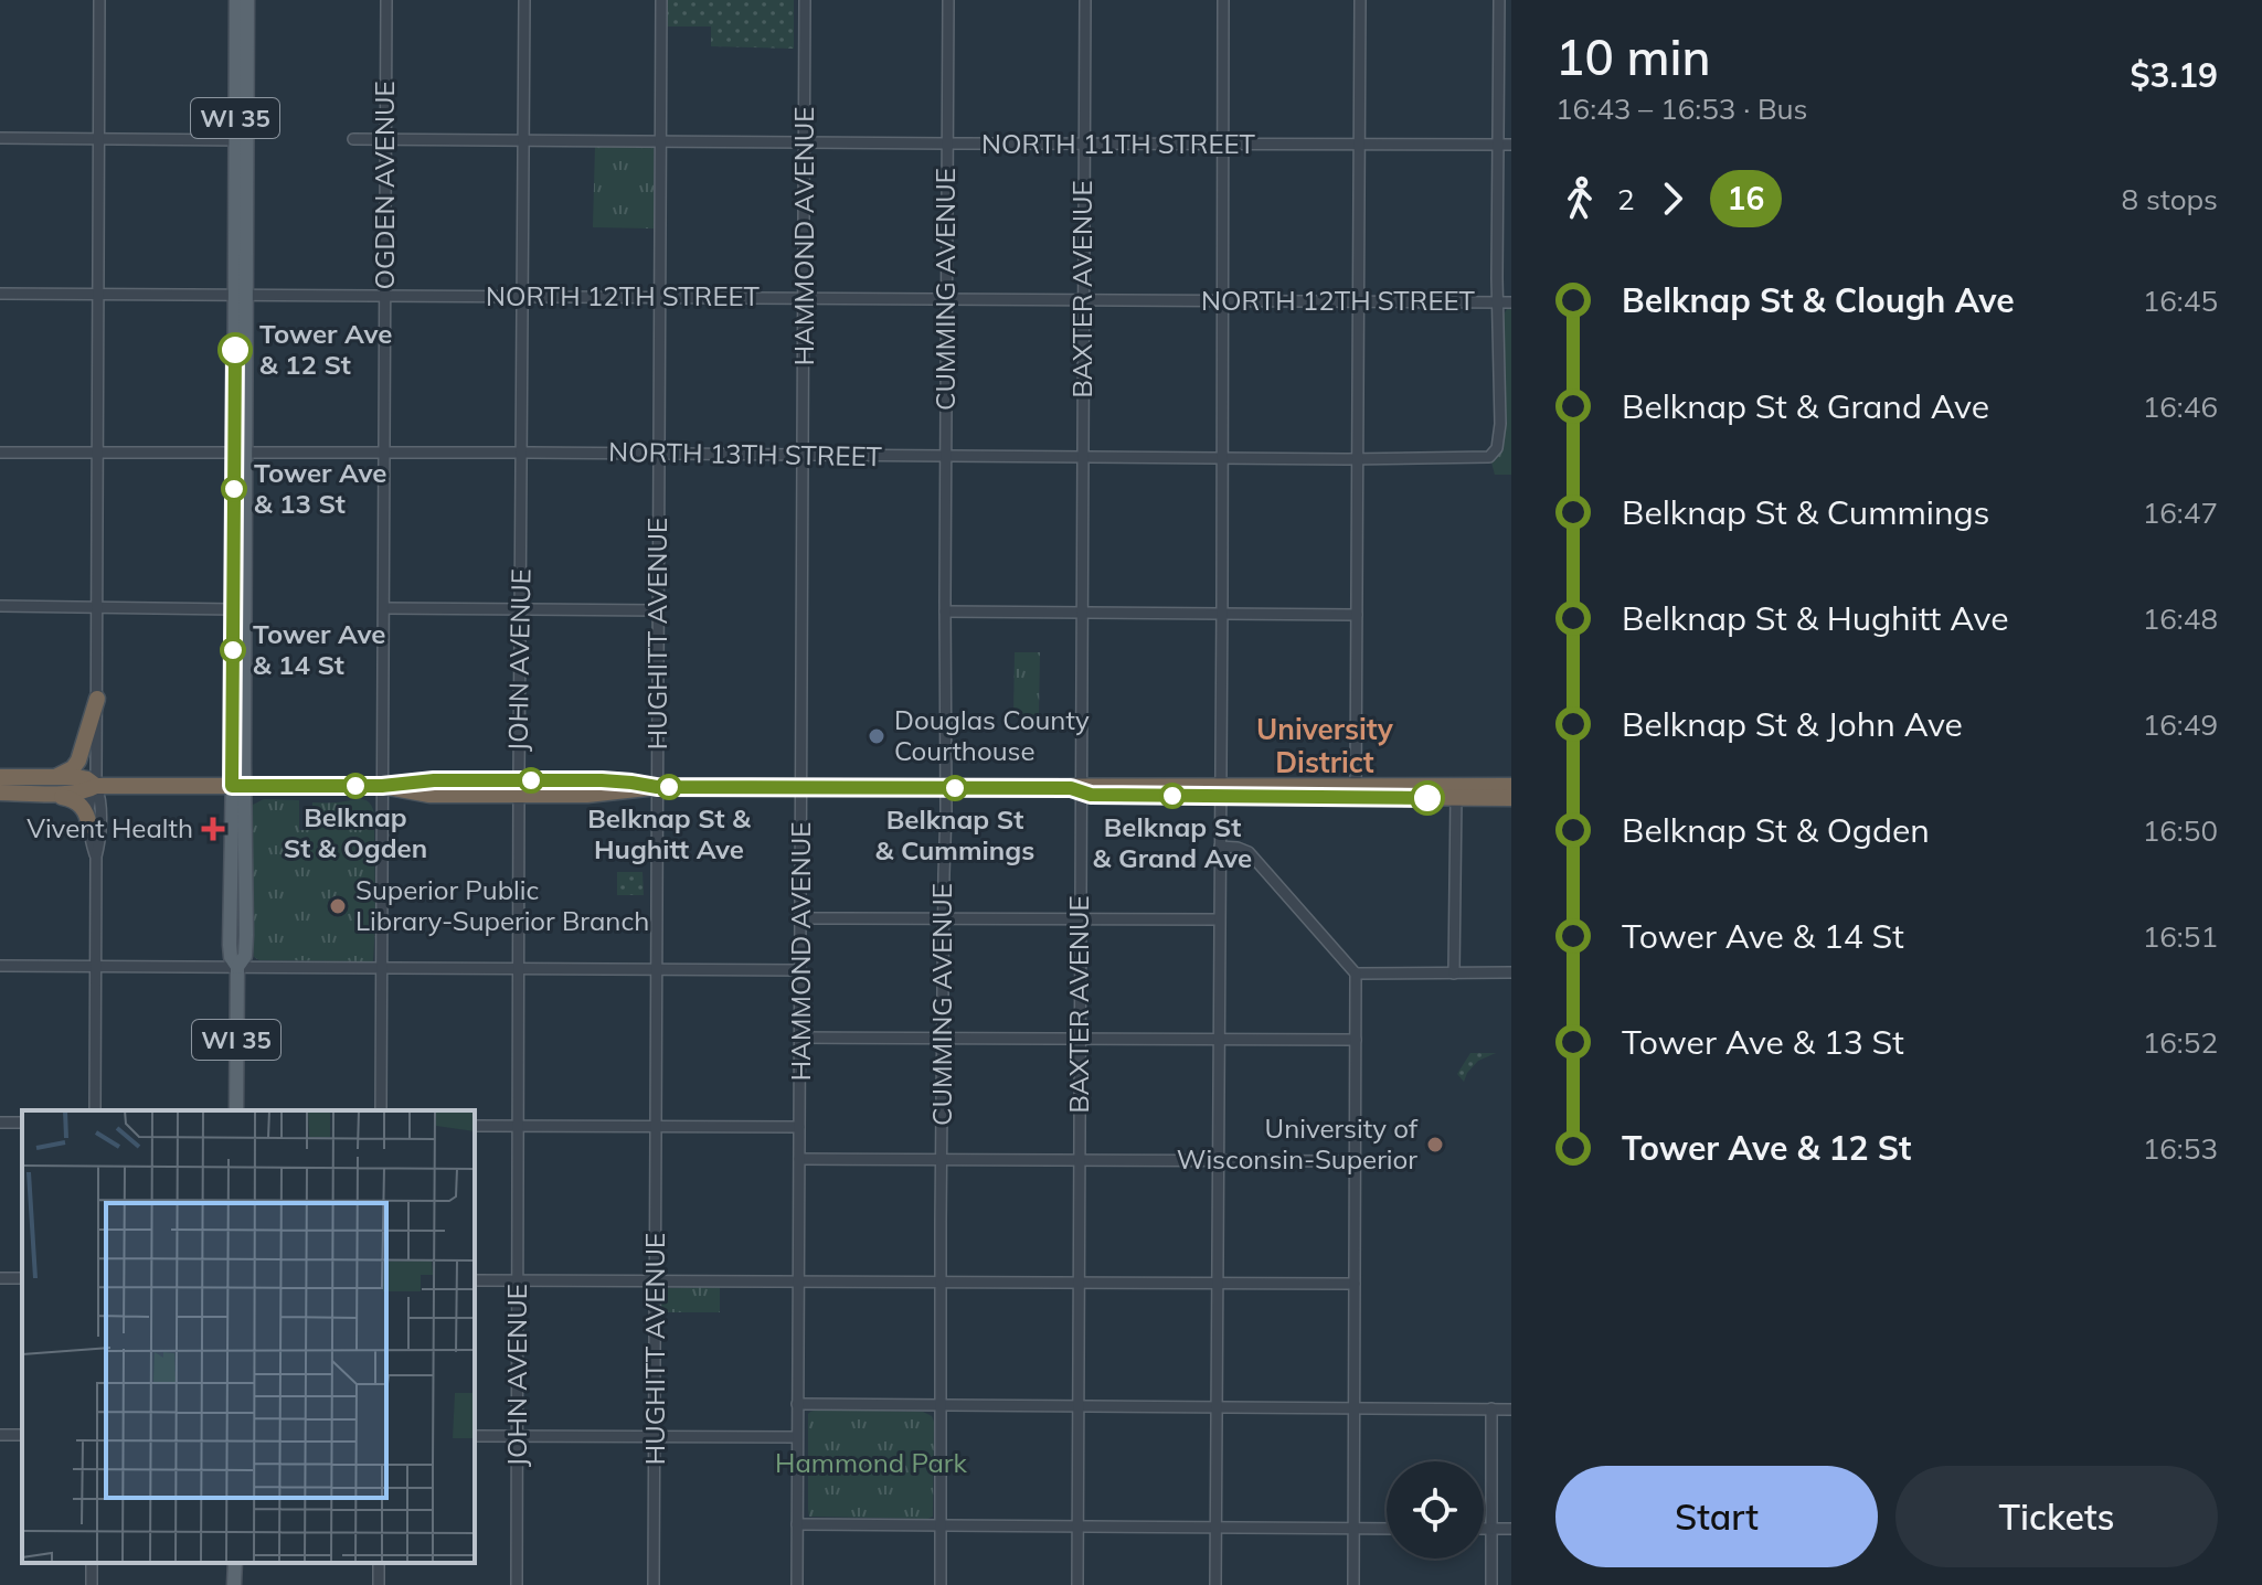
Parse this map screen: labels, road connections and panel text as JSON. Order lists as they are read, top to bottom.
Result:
{
  "streets": {
    "main road": ["WI 35"],
    "street": [
      "NORTH 11TH STREET",
      "OGDEN AVENUE",
      "HAMMOND AVENUE",
      "CUMMING AVENUE",
      "BAXTER AVENUE",
      "NORTH 12TH STREET",
      "NORTH 13TH STREET",
      "HUGHITT AVENUE",
      "JOHN AVENUE"
    ]
  },
  "crossings": [
    ["WI 35", "NORTH 12TH STREET"],
    ["WI 35", "NORTH 13TH STREET"],
    ["NORTH 11TH STREET", "OGDEN AVENUE"],
    ["NORTH 11TH STREET", "HAMMOND AVENUE"],
    ["NORTH 11TH STREET", "CUMMING AVENUE"],
    ["NORTH 11TH STREET", "BAXTER AVENUE"],
    ["NORTH 11TH STREET", "HUGHITT AVENUE"],
    ["NORTH 11TH STREET", "JOHN AVENUE"],
    ["OGDEN AVENUE", "NORTH 12TH STREET"],
    ["OGDEN AVENUE", "NORTH 13TH STREET"],
    ["HAMMOND AVENUE", "NORTH 12TH STREET"],
    ["HAMMOND AVENUE", "NORTH 13TH STREET"],
    ["CUMMING AVENUE", "NORTH 12TH STREET"],
    ["CUMMING AVENUE", "NORTH 13TH STREET"],
    ["BAXTER AVENUE", "NORTH 12TH STREET"],
    ["BAXTER AVENUE", "NORTH 13TH STREET"],
    ["NORTH 12TH STREET", "NORTH 13TH STREET"],
    ["NORTH 12TH STREET", "HUGHITT AVENUE"],
    ["NORTH 12TH STREET", "JOHN AVENUE"],
    ["NORTH 13TH STREET", "HUGHITT AVENUE"],
    ["NORTH 13TH STREET", "JOHN AVENUE"]
  ],
  "districts": ["University District"],
  "parks": ["Hammond Park"],
  "places": {
    "other": [
      "Tower Ave & 12 St",
      "Tower Ave & 13 St",
      "Tower Ave & 14 St",
      "Douglas County Courthouse",
      "Belknap St & Ogden",
      "Belknap St & Hughitt Ave",
      "Belknap St & Cummings",
      "Belknap St & Grand Ave",
      "Superior Public Library-Superior Branch",
      "University of Wisconsin-Superior"
    ],
    "health": ["Vivent Health"]
  },
  "lines": ["bus line 16"],
  "page": {
    "heading": ["10 min", "16:43 – 16:53 · Bus", "$3.19"],
    "legs": ["2", "16", "8 stops"],
    "list": [
      {
        "name": "Belknap St & Clough Ave",
        "value": "16:45"
      },
      {
        "name": "Belknap St & Grand Ave",
        "value": "16:46"
      },
      {
        "name": "Belknap St & Cummings",
        "value": "16:47"
      },
      {
        "name": "Belknap St & Hughitt Ave",
        "value": "16:48"
      },
      {
        "name": "Belknap St & John Ave",
        "value": "16:49"
      },
      {
        "name": "Belknap St & Ogden",
        "value": "16:50"
      },
      {
        "name": "Tower Ave & 14 St",
        "value": "16:51"
      },
      {
        "name": "Tower Ave & 13 St",
        "value": "16:52"
      },
      {
        "name": "Tower Ave & 12 St",
        "value": "16:53"
      }
    ],
    "buttons": ["Start", "Tickets"]
  }
}
